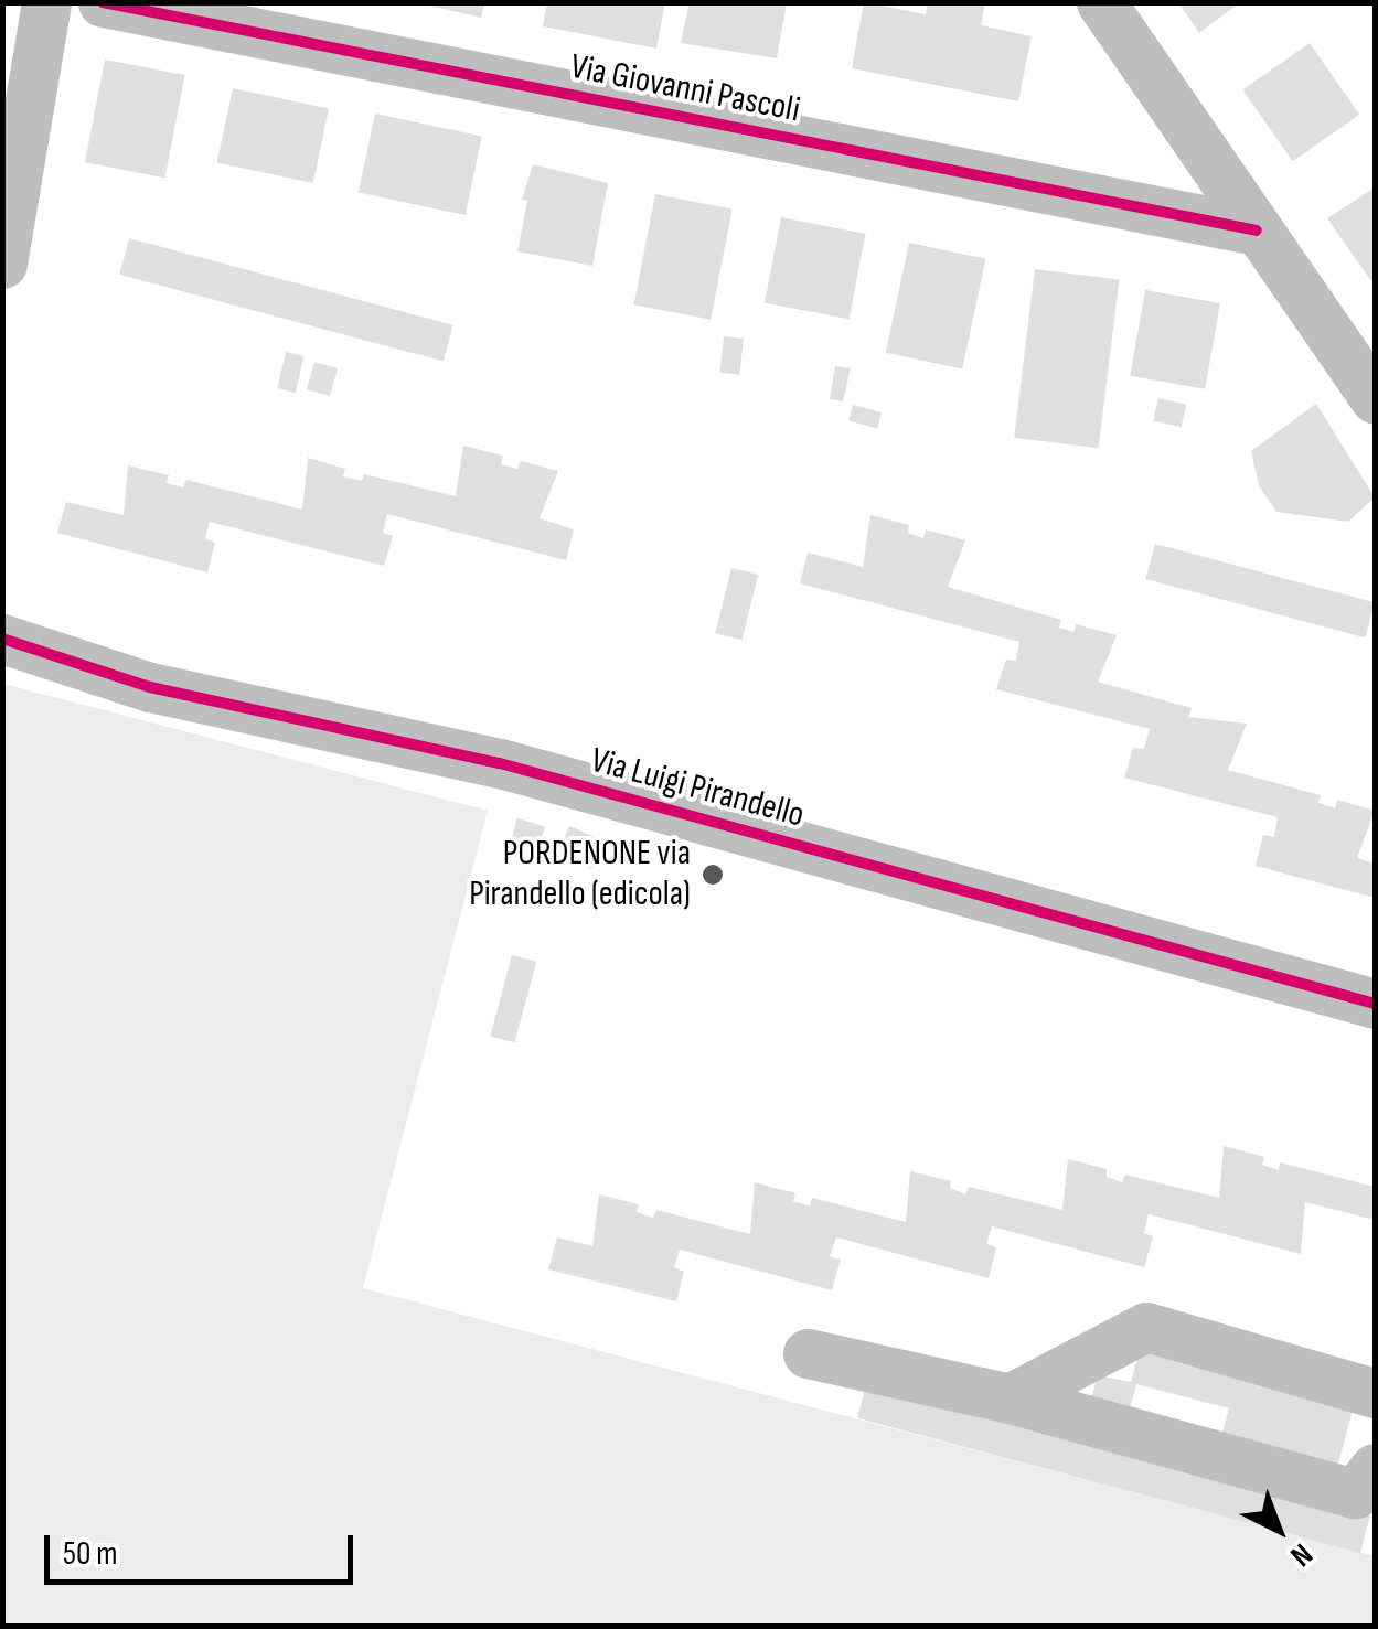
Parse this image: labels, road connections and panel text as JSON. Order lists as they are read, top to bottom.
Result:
{
  "streets": {
    "street": ["Via Giovanni Pascoli", "Via Luigi Pirandello"]
  },
  "places": ["PORDENONE via Pirandello (edicola)"],
  "scale_bar": "50 m",
  "north": "bottom right"
}
